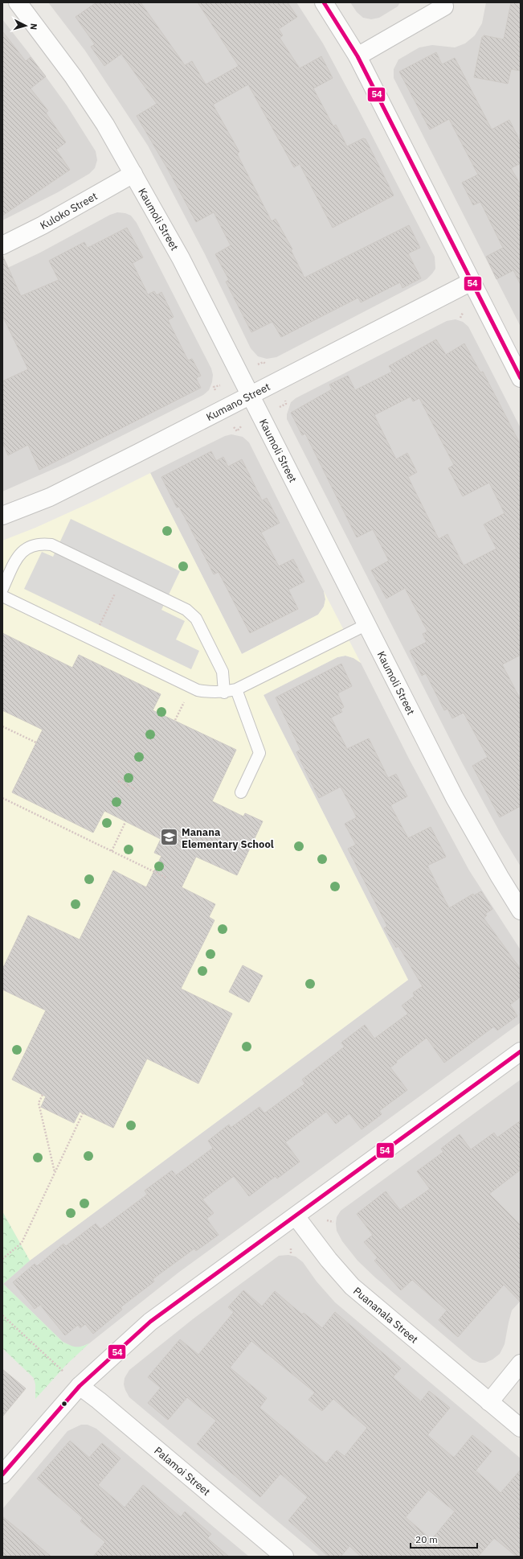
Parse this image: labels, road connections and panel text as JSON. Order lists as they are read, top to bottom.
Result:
{
  "streets": {
    "street": [
      "Kuloko Street",
      "Kaumoli Street",
      "Kumano Street",
      "Puananala Street",
      "Palamoi Street"
    ]
  },
  "crossings": [
    ["Kuloko Street", "Kaumoli Street"],
    ["Kaumoli Street", "Kumano Street"]
  ],
  "places": {
    "school or university": ["Manana Elementary School"]
  },
  "lines": ["transit line 54"],
  "scale_bar": "20 m",
  "north": "right"
}
